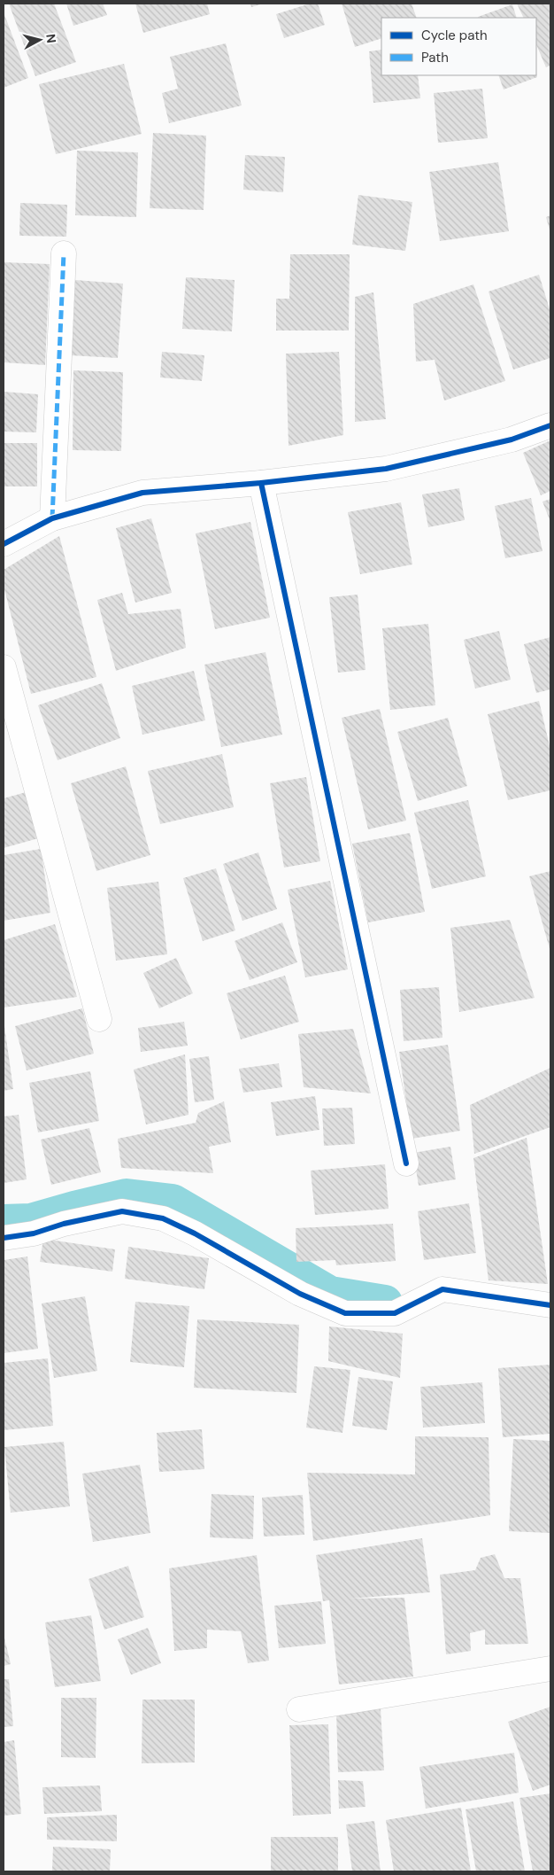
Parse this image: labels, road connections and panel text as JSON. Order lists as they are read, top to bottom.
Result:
{
  "legend": ["Cycle path", "Path"],
  "north": "right"
}
